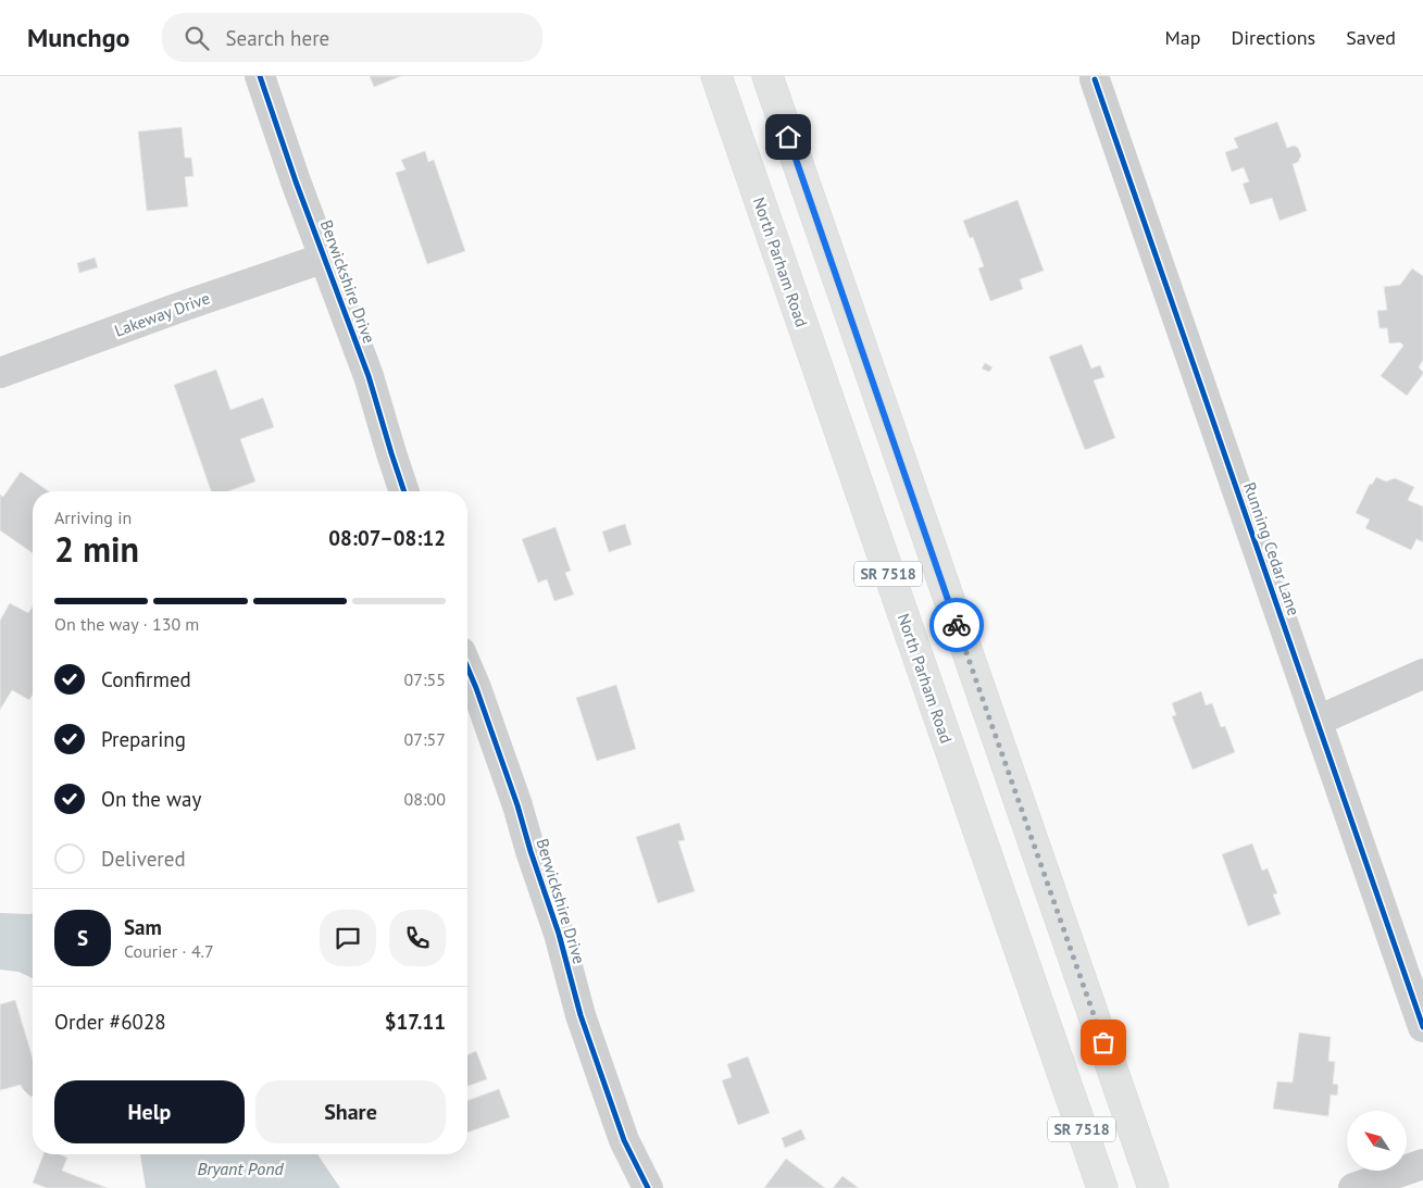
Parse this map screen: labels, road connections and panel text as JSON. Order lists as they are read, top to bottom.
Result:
{
  "streets": {
    "highway": ["North Parham Road", "SR 7518"],
    "street": ["Berwickshire Drive", "Lakeway Drive", "Running Cedar Lane"]
  },
  "crossings": [
    ["Berwickshire Drive", "Lakeway Drive"]
  ],
  "water": ["Bryant Pond"],
  "north": "top left",
  "page": {
    "header": "Munchgo",
    "search": "Search here",
    "nav": ["Map", "Directions", "Saved"],
    "heading": ["2 min", "Arriving in", "08:07–08:12"],
    "panel": [
      "Sam",
      "Courier · 4.7",
      "Order #6028",
      "$17.11"
    ],
    "bar": "On the way · 130 m",
    "list": [
      ["Confirmed", "07:55"],
      ["Preparing", "07:57"],
      ["On the way", "08:00"],
      "Delivered"
    ],
    "round": "S",
    "buttons": ["Help", "Share"]
  }
}
